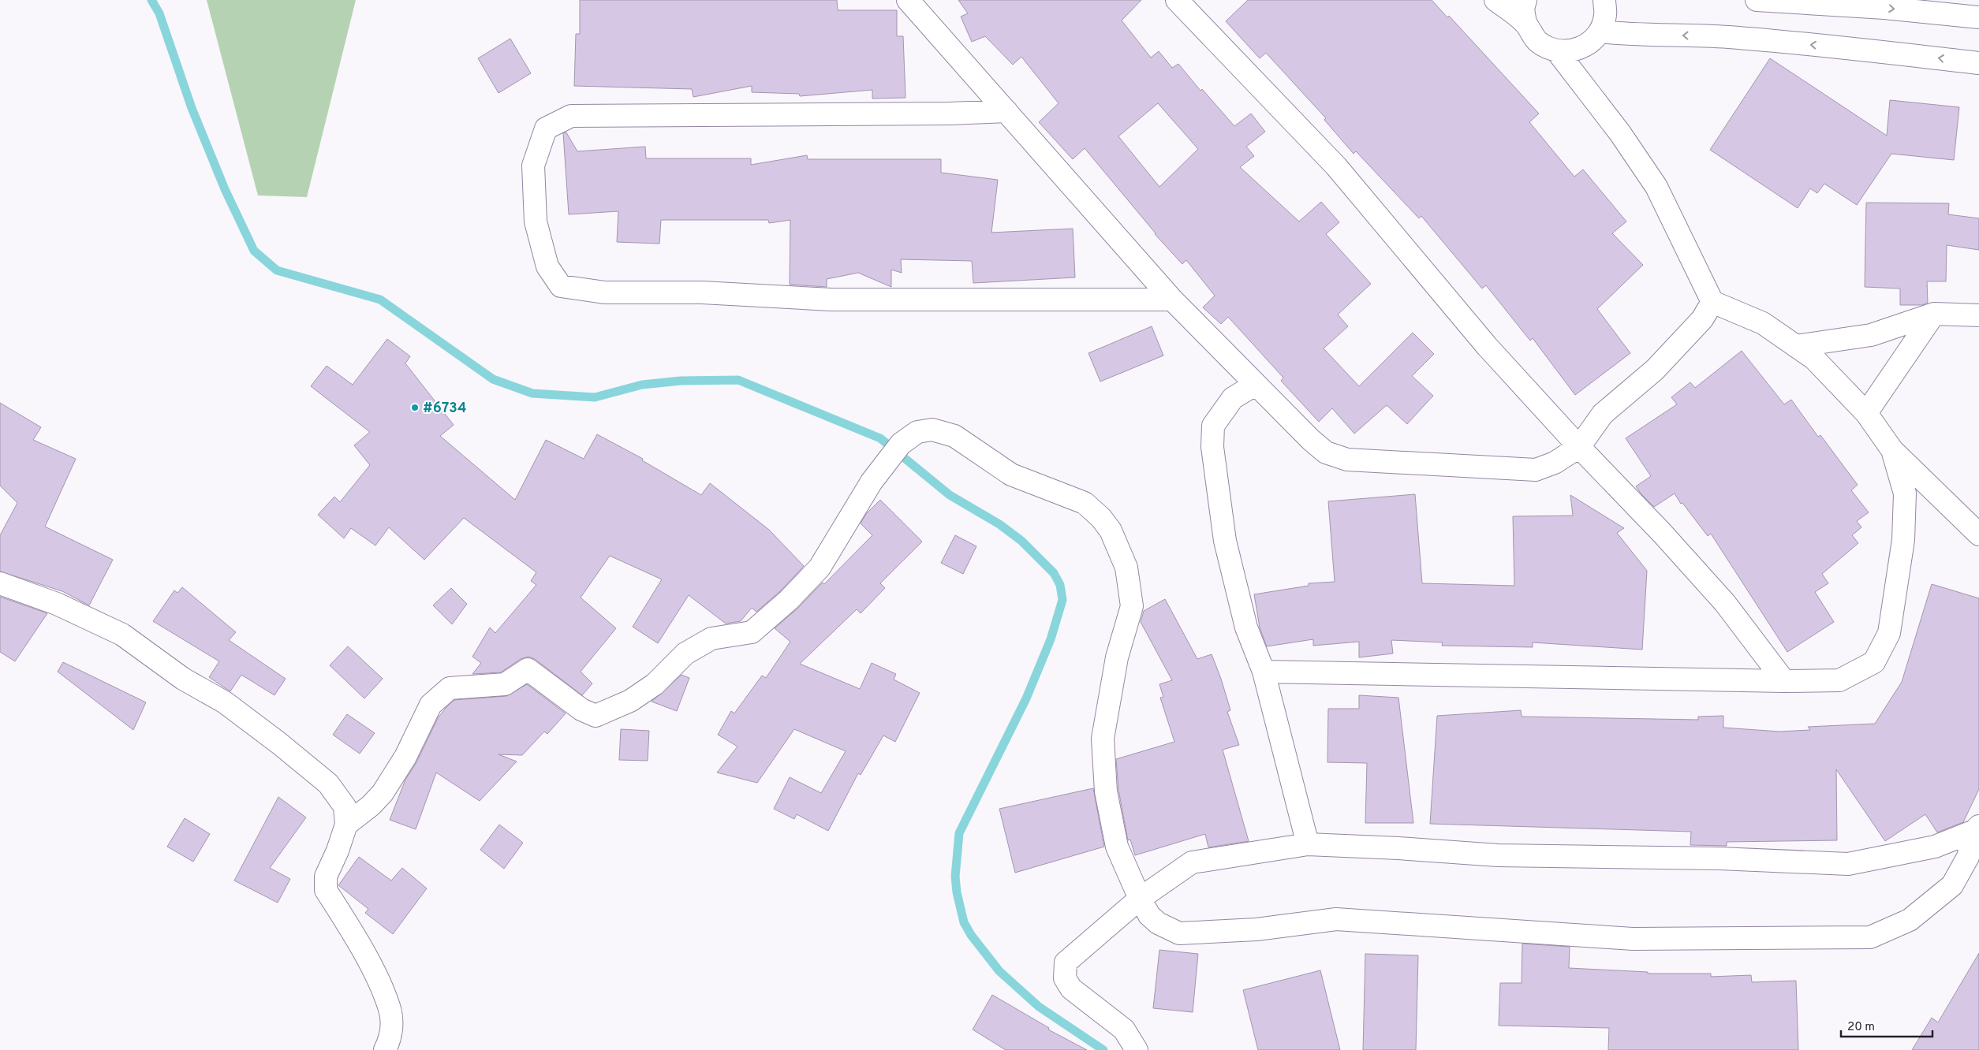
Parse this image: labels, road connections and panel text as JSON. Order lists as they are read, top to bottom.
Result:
{
  "places": ["#6734"],
  "scale_bar": "20 m"
}
